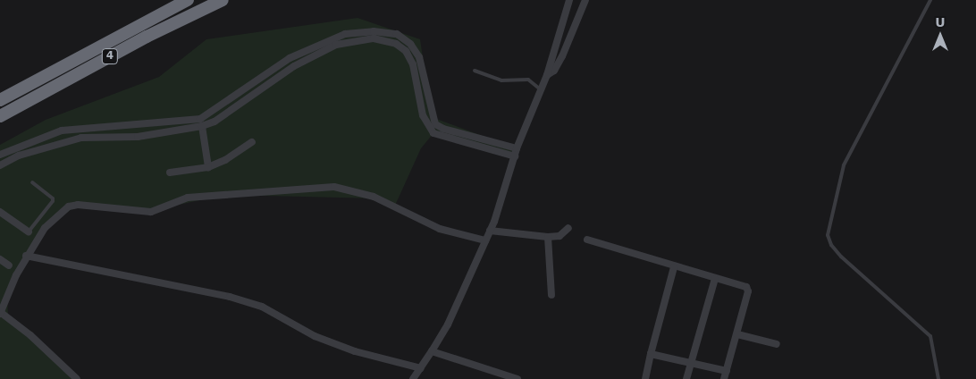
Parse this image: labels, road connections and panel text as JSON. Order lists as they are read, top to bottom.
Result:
{
  "streets": {
    "highway": ["4"]
  },
  "north": "top"
}
